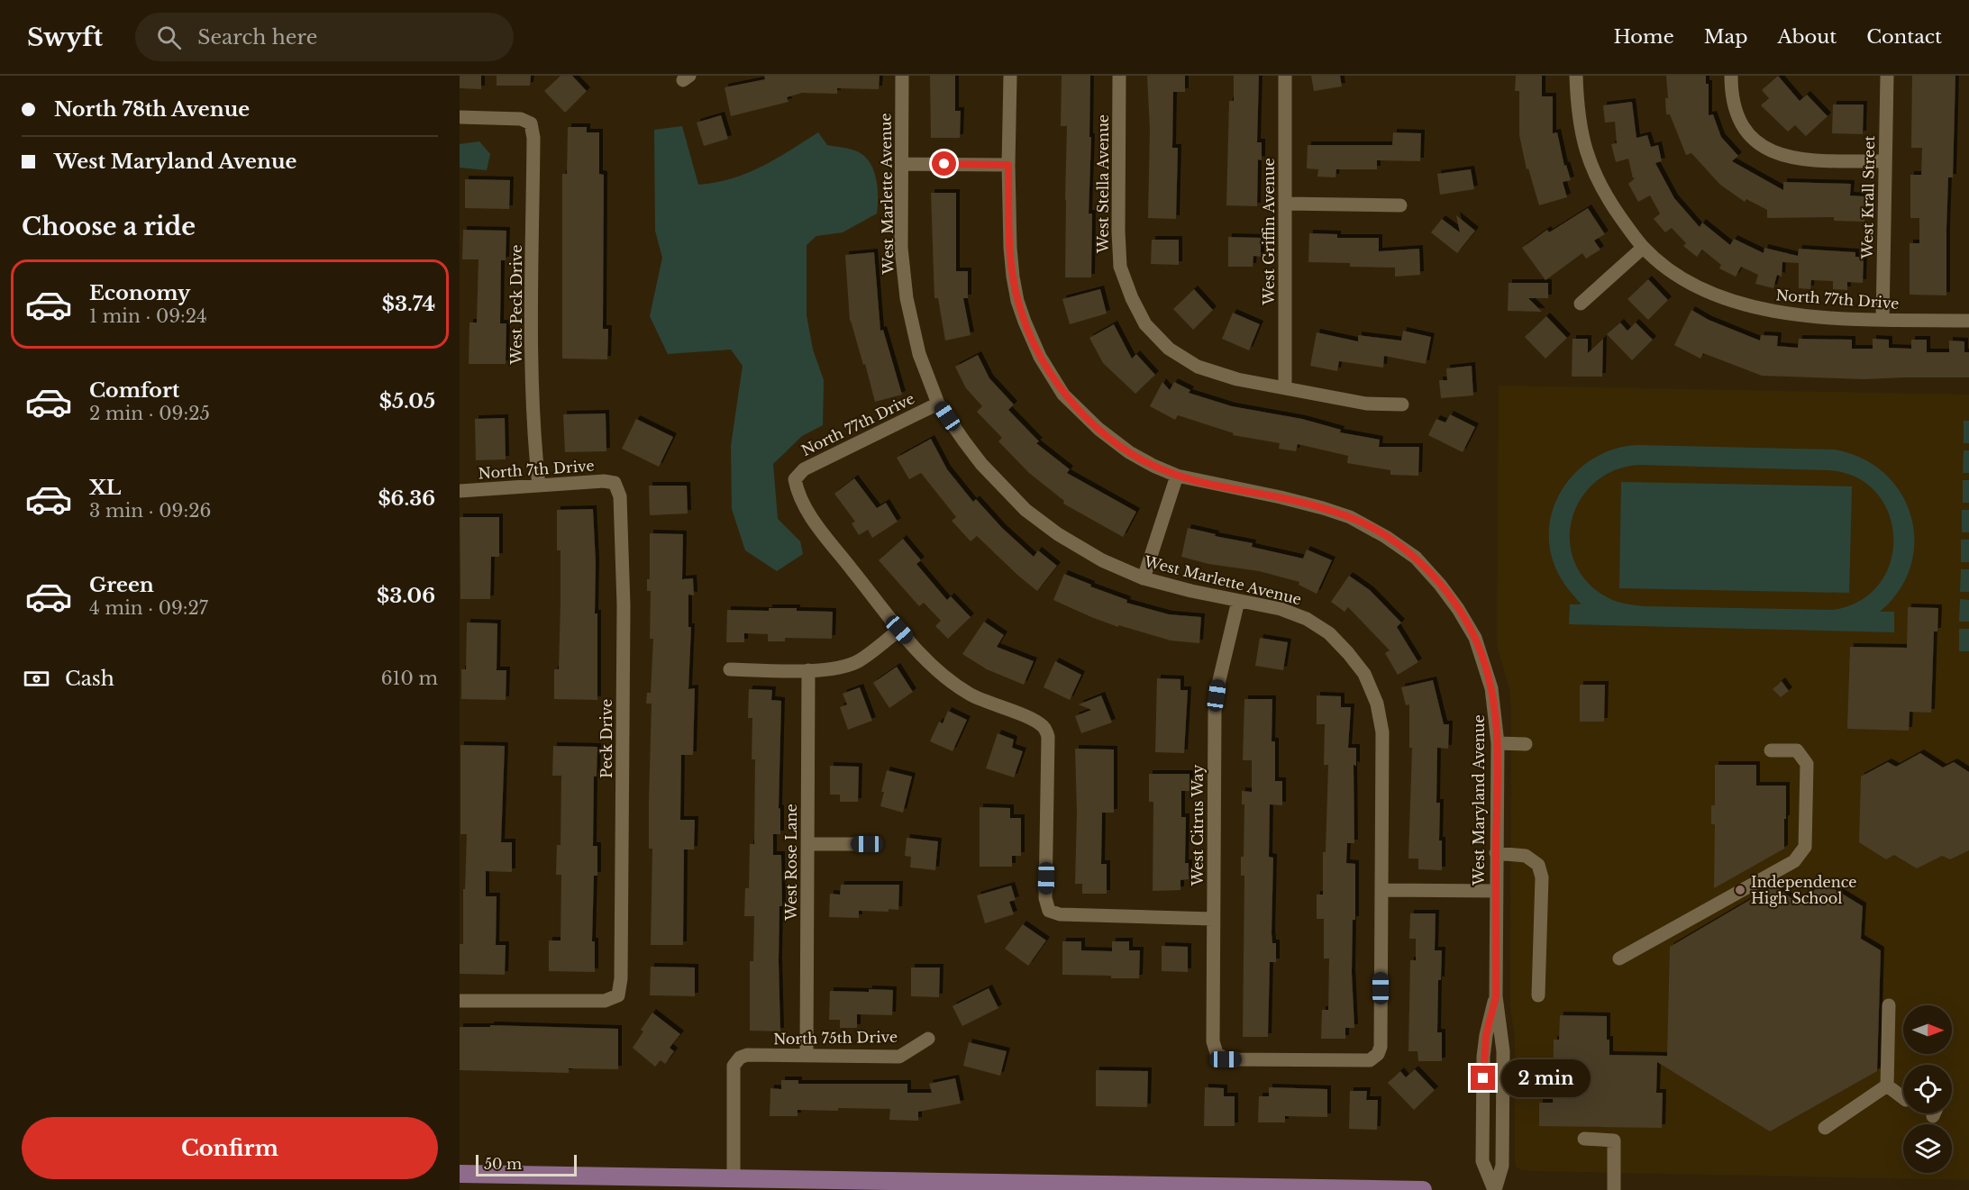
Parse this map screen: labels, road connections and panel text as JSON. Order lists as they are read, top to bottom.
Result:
{
  "streets": {
    "street": [
      "West Stella Avenue",
      "West Marlette Avenue",
      "West Krall Street",
      "West Griffin Avenue",
      "North 77th Drive",
      "West Peck Drive",
      "North 7th Drive",
      "Peck Drive",
      "West Maryland Avenue",
      "West Citrus Way",
      "West Rose Lane",
      "North 75th Drive"
    ]
  },
  "crossings": [
    ["West Stella Avenue", "West Griffin Avenue"],
    ["West Marlette Avenue", "North 77th Drive"],
    ["West Marlette Avenue", "West Citrus Way"],
    ["West Krall Street", "North 77th Drive"],
    ["West Peck Drive", "North 7th Drive"],
    ["North 7th Drive", "Peck Drive"],
    ["West Rose Lane", "North 75th Drive"]
  ],
  "places": ["Independence High School"],
  "scale_bar": "50 m",
  "north": "right",
  "page": {
    "header": "Swyft",
    "search": "Search here",
    "nav": [
      "Home",
      "Map",
      "About",
      "Contact"
    ],
    "banner": ["North 78th Avenue", "West Maryland Avenue"],
    "heading": "Choose a ride",
    "list": [
      {
        "name": "Economy",
        "note": "1 min · 09:24",
        "value": "$3.74"
      },
      {
        "name": "Comfort",
        "note": "2 min · 09:25",
        "value": "$5.05"
      },
      {
        "name": "XL",
        "note": "3 min · 09:26",
        "value": "$6.36"
      },
      {
        "name": "Green",
        "note": "4 min · 09:27",
        "value": "$3.06"
      }
    ],
    "pay": ["Cash", "610 m"],
    "bubble": "2 min",
    "buttons": "Confirm",
    "scale": "50 m"
  }
}
